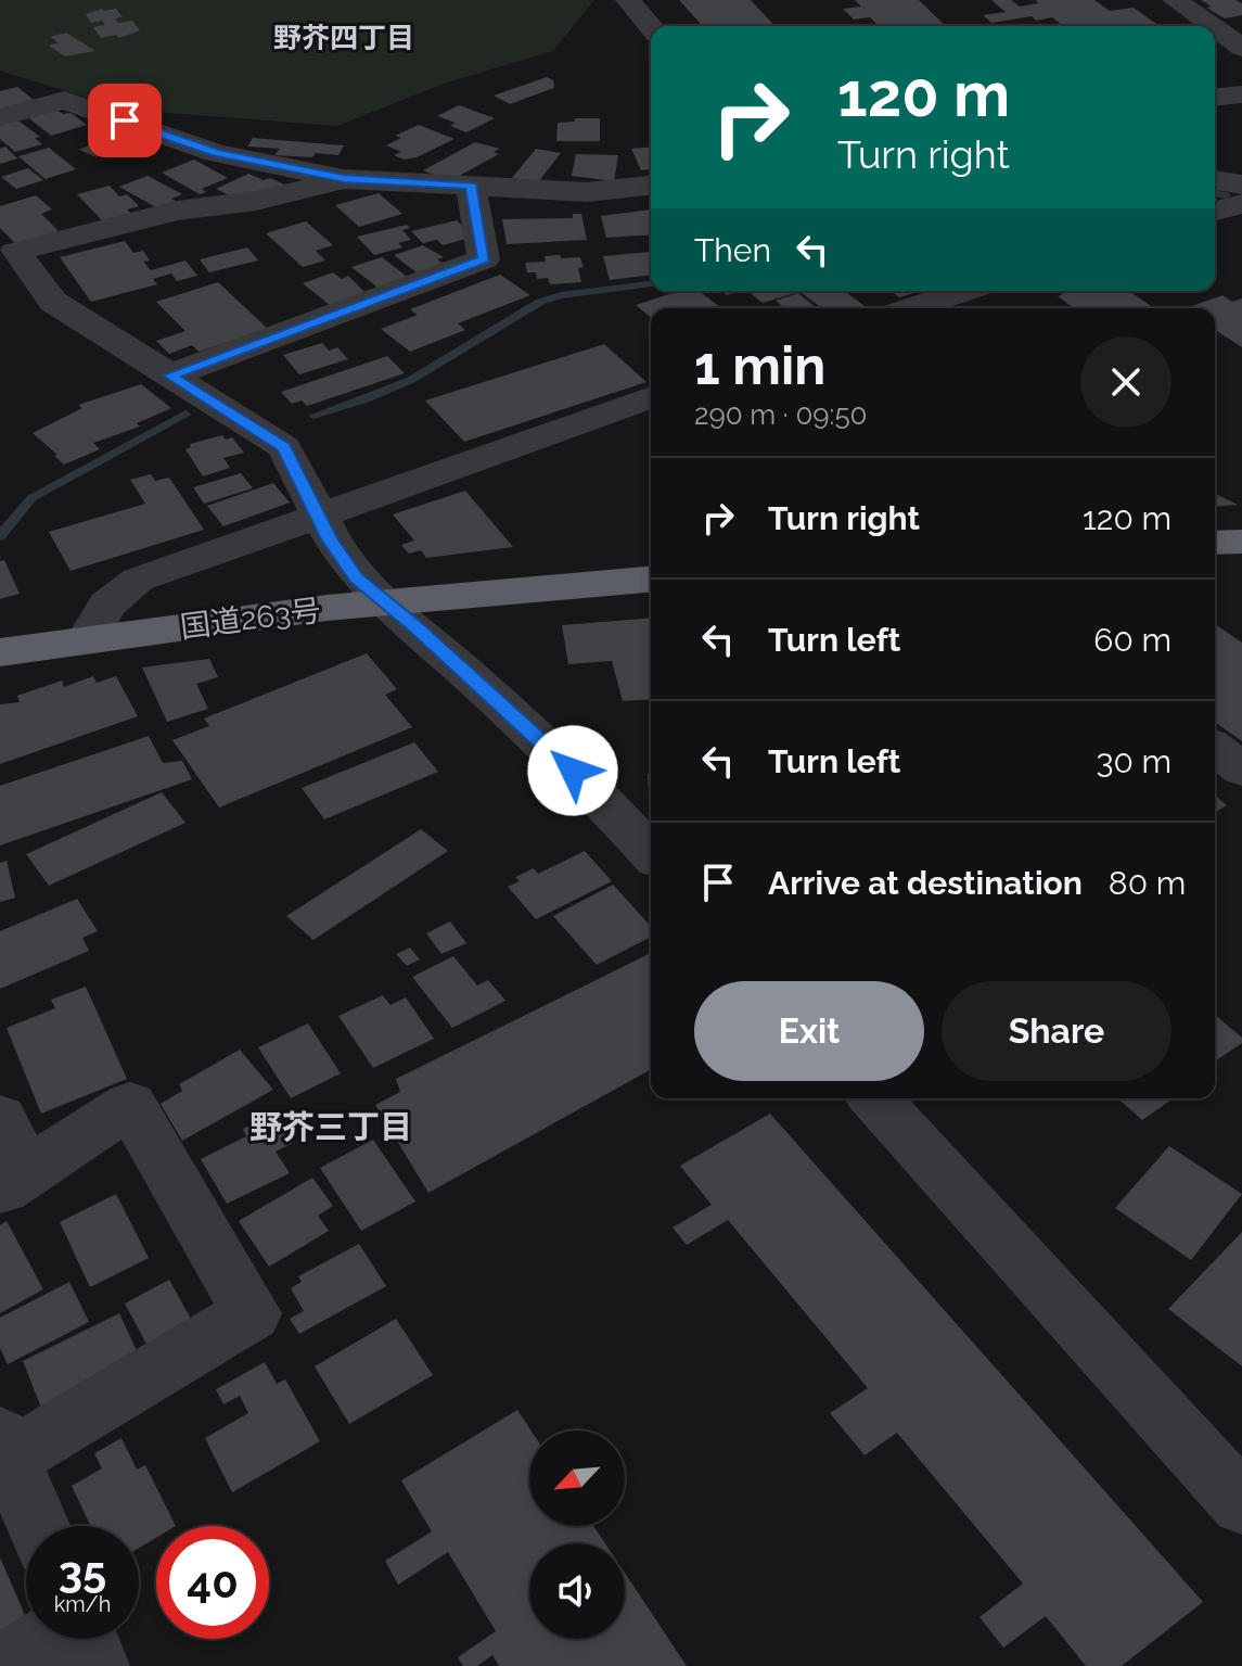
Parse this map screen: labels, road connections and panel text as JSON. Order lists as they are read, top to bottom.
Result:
{
  "streets": {
    "highway": ["国道263号"]
  },
  "districts": ["野芥四丁目", "野芥三丁目"],
  "north": "bottom left",
  "page": {
    "turn": ["120 m", "Turn right"],
    "then": "Then",
    "heading": ["1 min", "290 m · 09:50"],
    "list": [
      {
        "name": "Turn right",
        "value": "120 m"
      },
      {
        "name": "Turn left",
        "value": "60 m"
      },
      {
        "name": "Turn left",
        "value": "30 m"
      },
      {
        "name": "Arrive at destination",
        "value": "80 m"
      }
    ],
    "buttons": ["Exit", "Share"],
    "speed": "35 km/h",
    "limit": "40"
  }
}
